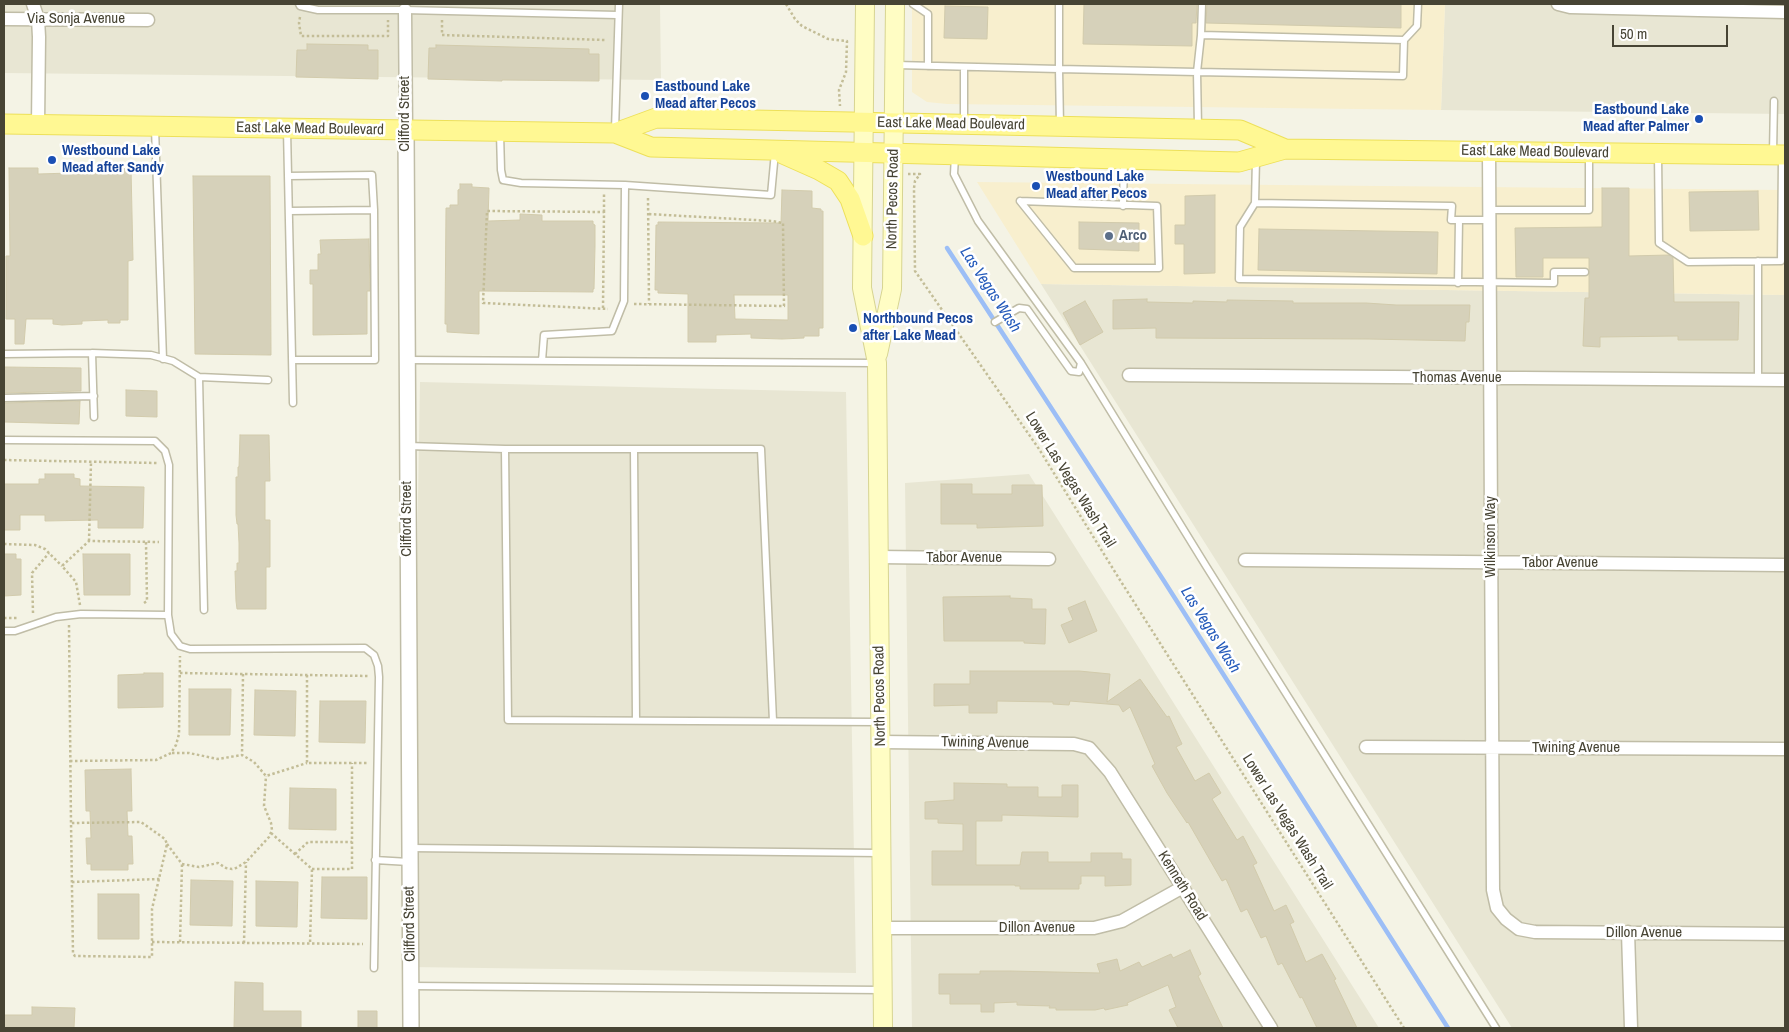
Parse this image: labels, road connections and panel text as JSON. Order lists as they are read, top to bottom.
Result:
{
  "streets": {
    "main road": ["East Lake Mead Boulevard", "North Pecos Road"],
    "street": [
      "Via Sonja Avenue",
      "Clifford Street",
      "Thomas Avenue",
      "Wilkinson Way",
      "Tabor Avenue",
      "Twining Avenue",
      "Kenneth Road",
      "Dillon Avenue"
    ],
    "path": ["Lower Las Vegas Wash Trail"]
  },
  "crossings": [
    ["Clifford Street", "East Lake Mead Boulevard"],
    ["East Lake Mead Boulevard", "North Pecos Road"],
    ["East Lake Mead Boulevard", "Wilkinson Way"],
    ["North Pecos Road", "Lower Las Vegas Wash Trail"],
    ["North Pecos Road", "Tabor Avenue"],
    ["North Pecos Road", "Twining Avenue"],
    ["North Pecos Road", "Dillon Avenue"],
    ["Thomas Avenue", "Wilkinson Way"],
    ["Wilkinson Way", "Tabor Avenue"],
    ["Wilkinson Way", "Twining Avenue"],
    ["Wilkinson Way", "Dillon Avenue"],
    ["Twining Avenue", "Kenneth Road"],
    ["Kenneth Road", "Dillon Avenue"]
  ],
  "water": ["Las Vegas Wash"],
  "places": [
    "Eastbound Lake Mead after Pecos",
    "Eastbound Lake Mead after Palmer",
    "Westbound Lake Mead after Sandy",
    "Westbound Lake Mead after Pecos",
    "Arco",
    "Northbound Pecos after Lake Mead"
  ],
  "scale_bar": "50 m"
}
